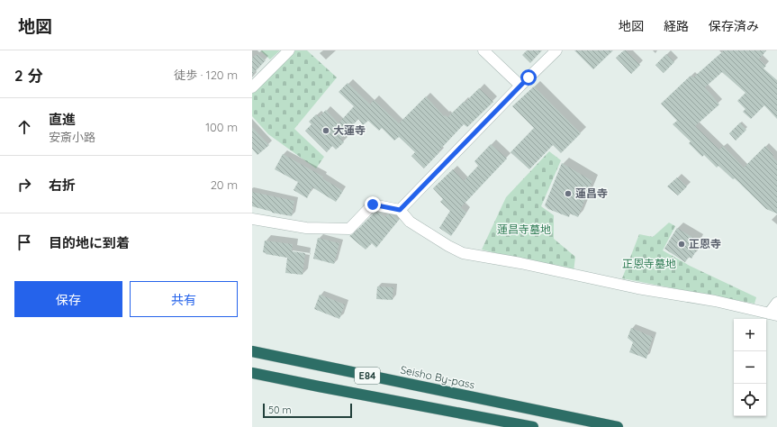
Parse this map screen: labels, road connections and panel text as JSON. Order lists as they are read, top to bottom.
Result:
{
  "streets": {
    "highway": ["E84", "Seisho By-pass"]
  },
  "parks": ["蓮昌寺墓地", "正恩寺墓地"],
  "places": ["大蓮寺", "蓮昌寺", "正恩寺"],
  "scale_bar": "50 m",
  "page": {
    "header": "地図",
    "nav": ["地図", "経路", "保存済み"],
    "heading": ["2 分", "徒歩 · 120 m"],
    "list": [
      ["直進", "安斎小路", "100 m"],
      ["右折", "20 m"],
      "目的地に到着"
    ],
    "buttons": ["保存", "共有"],
    "map_buttons": ["+", "−"],
    "scale": "50 m"
  }
}
